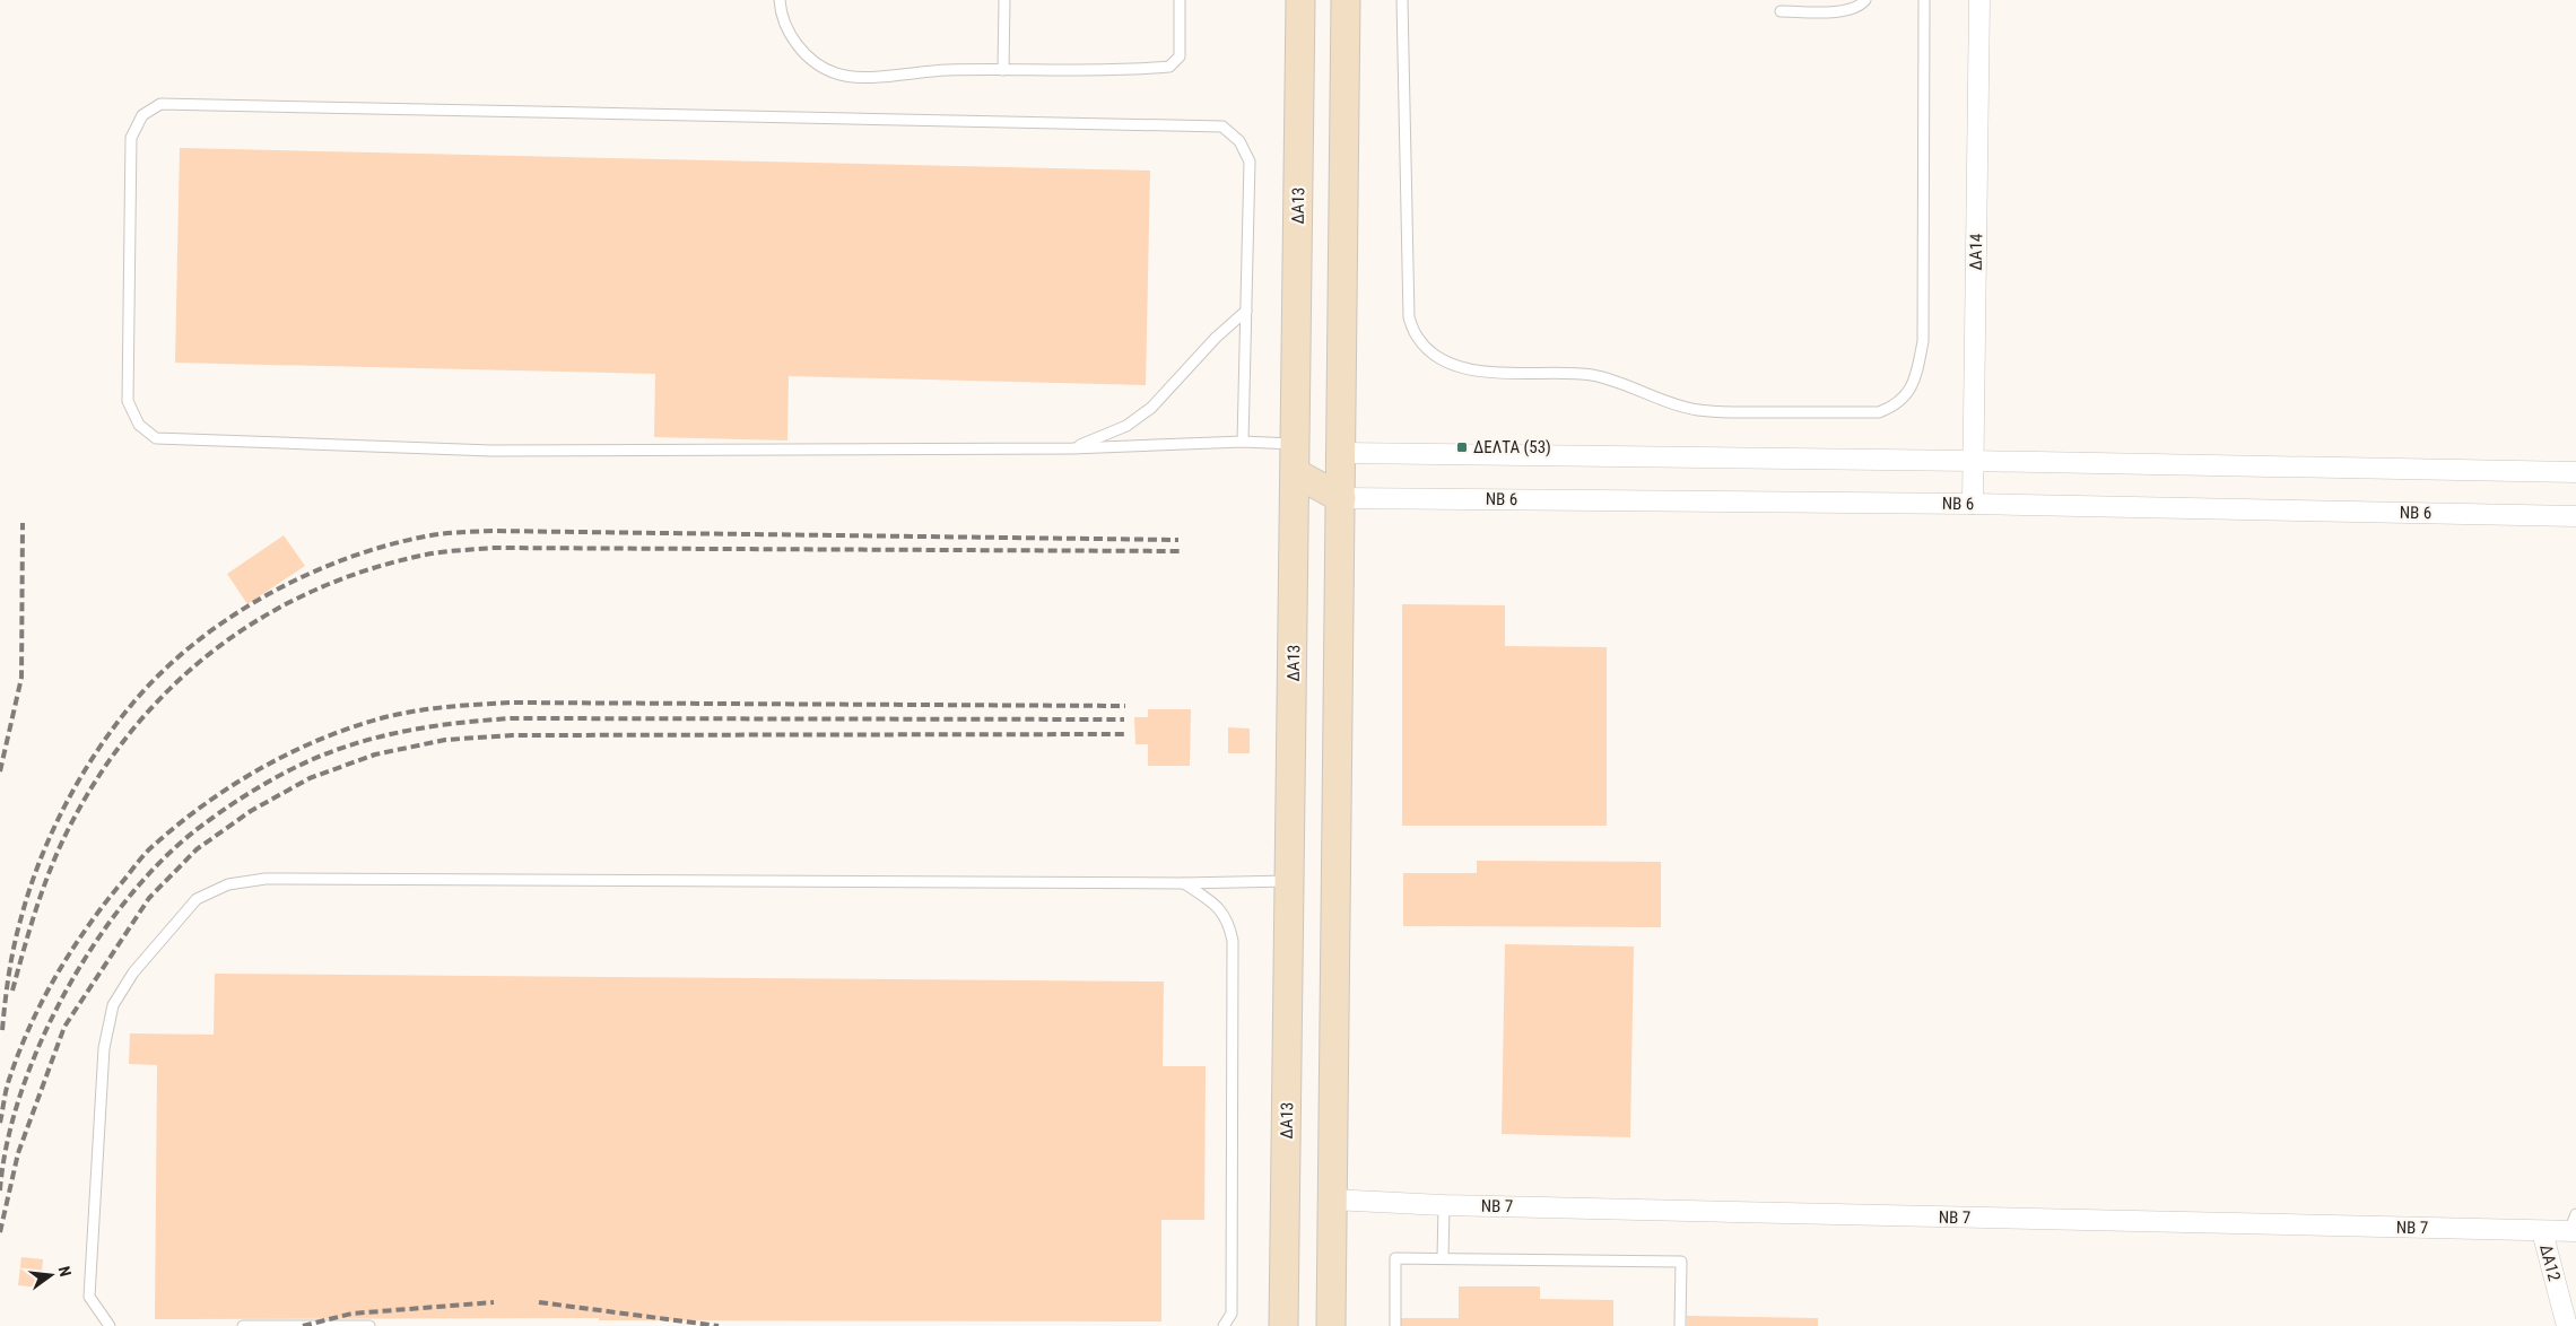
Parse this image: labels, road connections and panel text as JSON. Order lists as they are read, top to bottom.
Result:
{
  "streets": {
    "street": [
      "ΔΑ13",
      "ΔΑ14",
      "ΝΒ 6",
      "ΝΒ 7",
      "ΔΑ12"
    ]
  },
  "crossings": [
    ["ΔΑ14", "ΝΒ 6"],
    ["ΝΒ 7", "ΔΑ12"]
  ],
  "places": {
    "transit": ["ΔΕΛΤΑ (53)"]
  },
  "north": "right"
}
